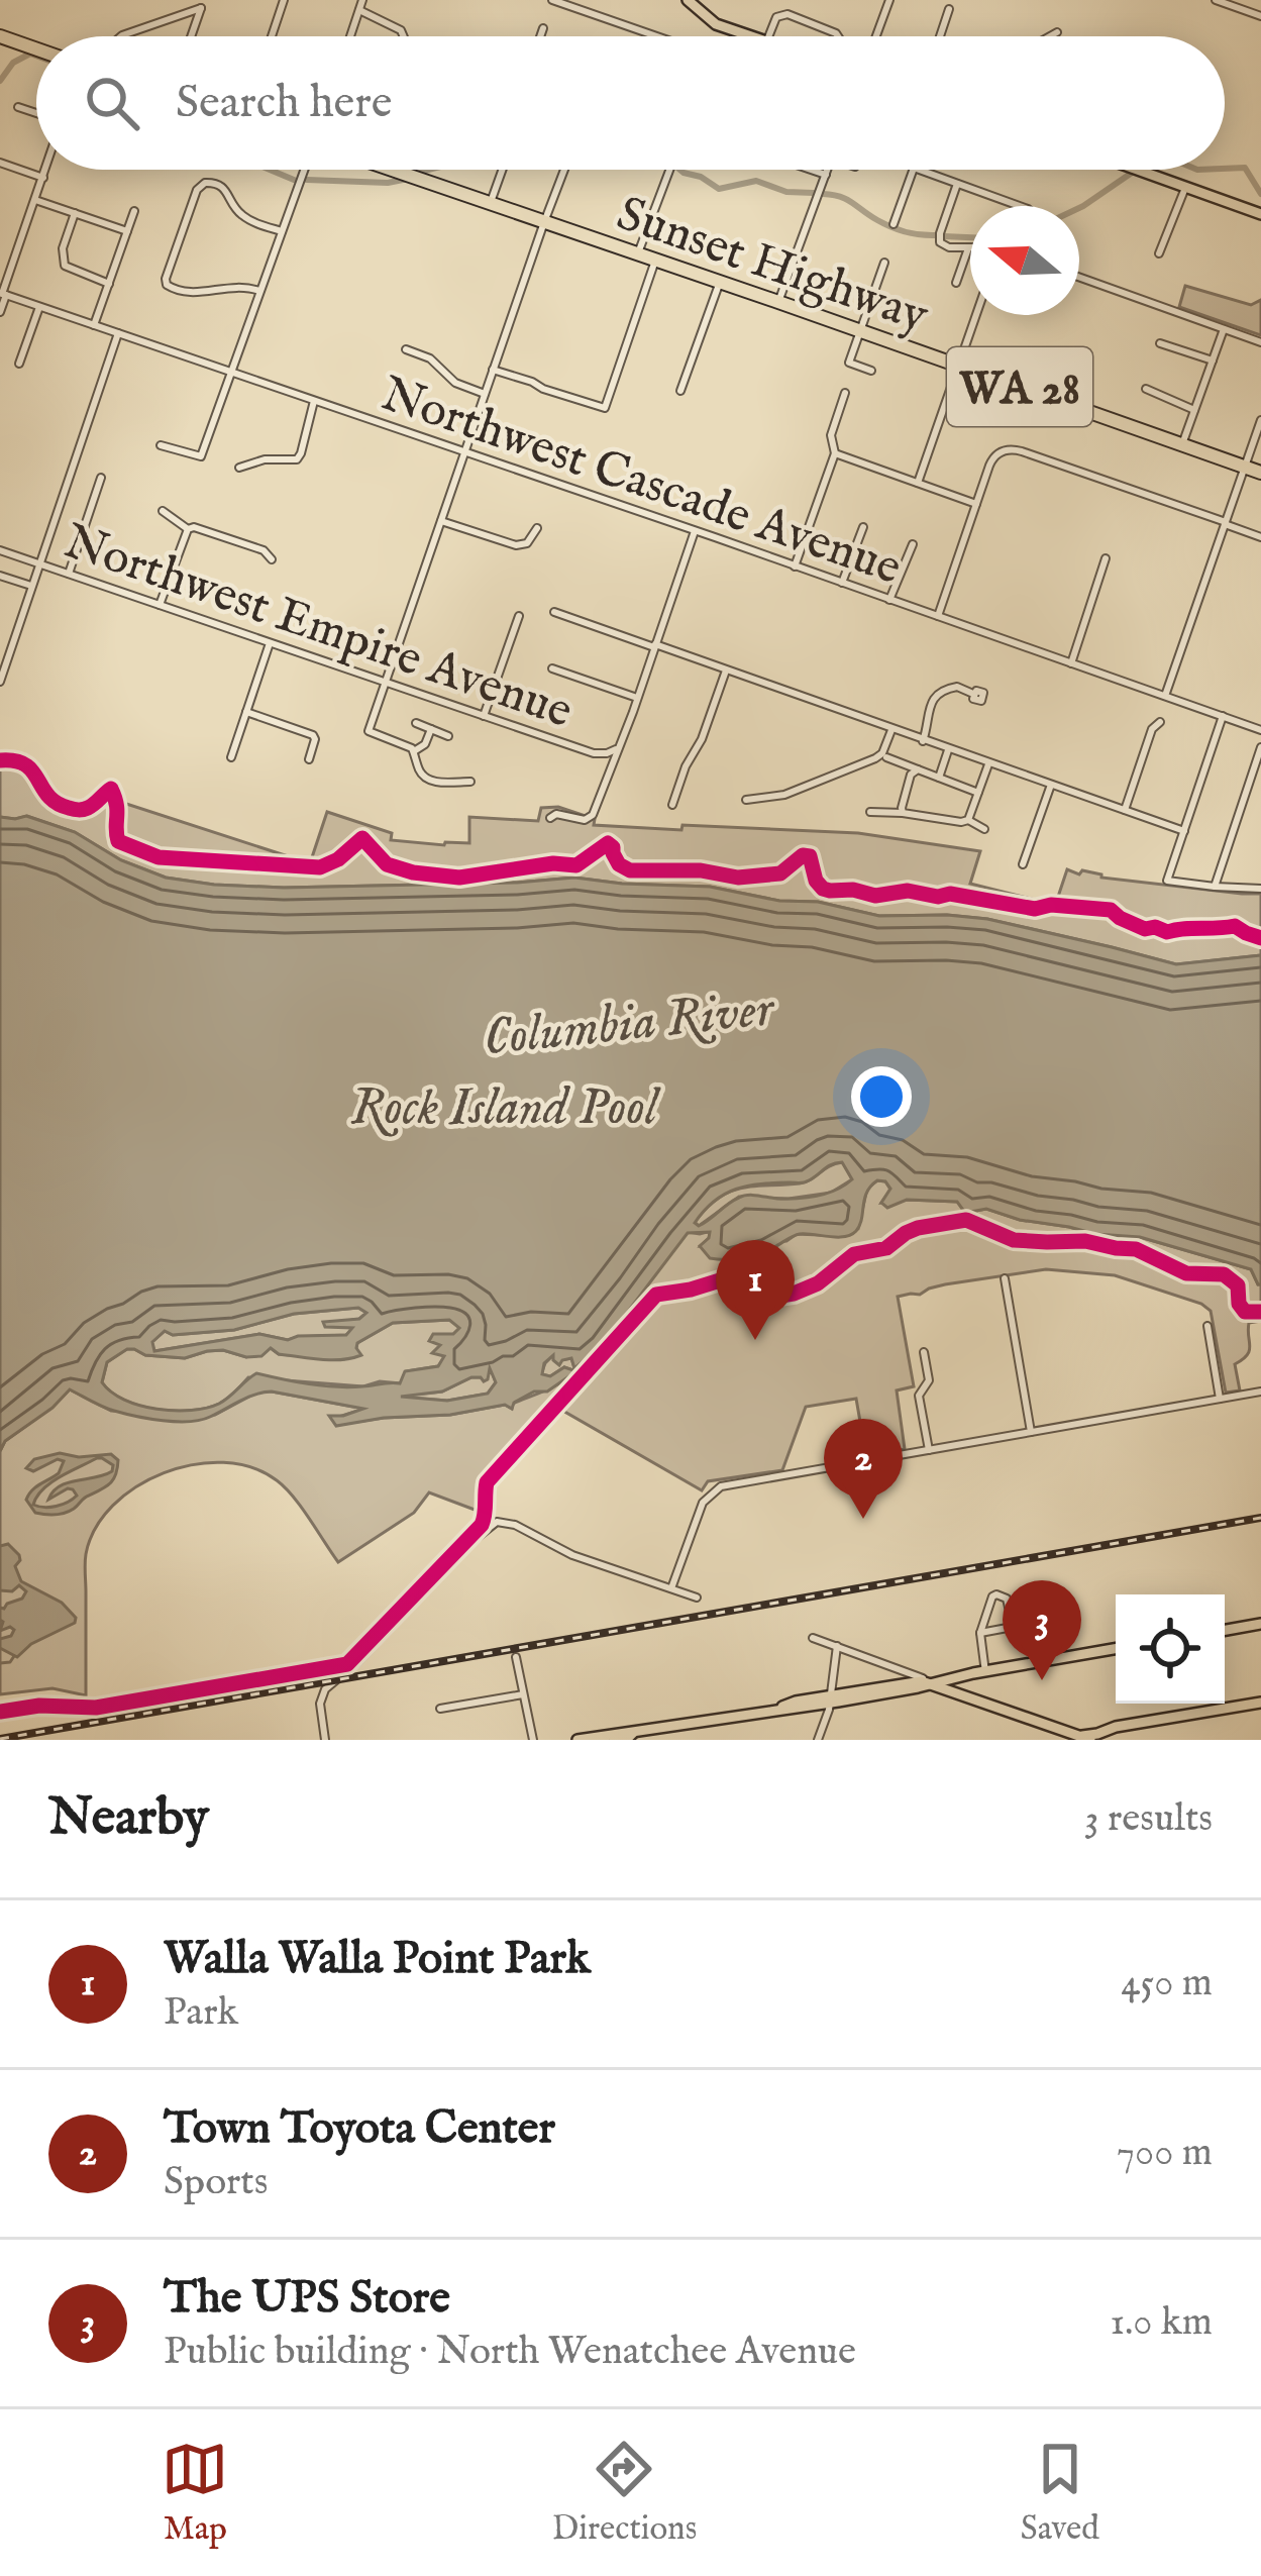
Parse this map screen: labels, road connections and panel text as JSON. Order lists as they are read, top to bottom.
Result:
{
  "streets": {
    "highway": ["Sunset Highway", "WA 28"],
    "street": ["Northwest Cascade Avenue", "Northwest Empire Avenue"]
  },
  "water": ["Columbia River", "Rock Island Pool"],
  "north": "left",
  "page": {
    "search": "Search here",
    "pins": ["1", "2", "3"],
    "heading": ["Nearby", "3 results"],
    "list": [
      {
        "mark": "1",
        "name": "Walla Walla Point Park",
        "note": "Park",
        "value": "450 m"
      },
      {
        "mark": "2",
        "name": "Town Toyota Center",
        "note": "Sports",
        "value": "700 m"
      },
      {
        "mark": "3",
        "name": "The UPS Store",
        "note": "Public building · North Wenatchee Avenue",
        "value": "1.0 km"
      }
    ],
    "nav": ["Map", "Directions", "Saved"]
  }
}
